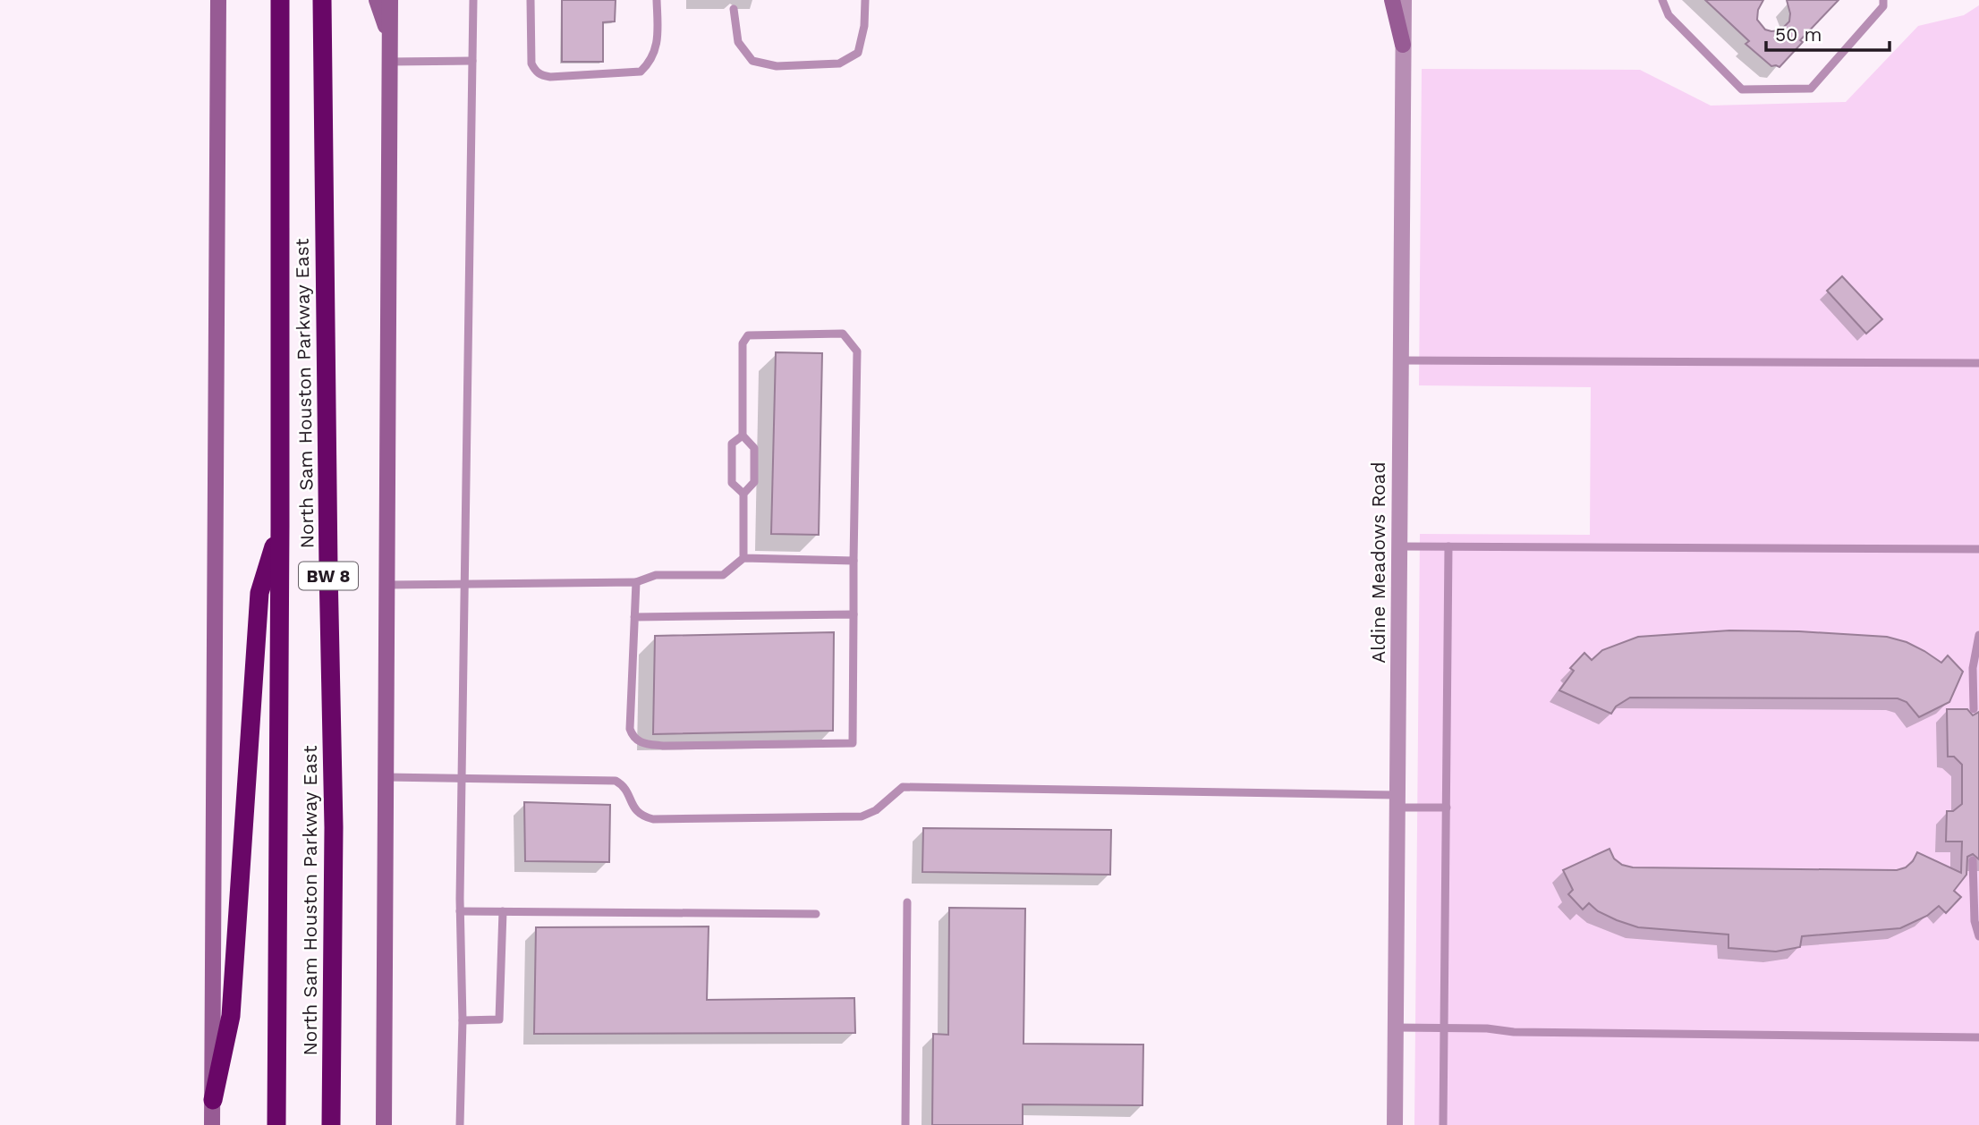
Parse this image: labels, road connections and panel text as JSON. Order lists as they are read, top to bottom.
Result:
{
  "streets": {
    "highway": ["North Sam Houston Parkway East", "BW 8"],
    "street": ["Aldine Meadows Road"]
  },
  "scale_bar": "50 m"
}
